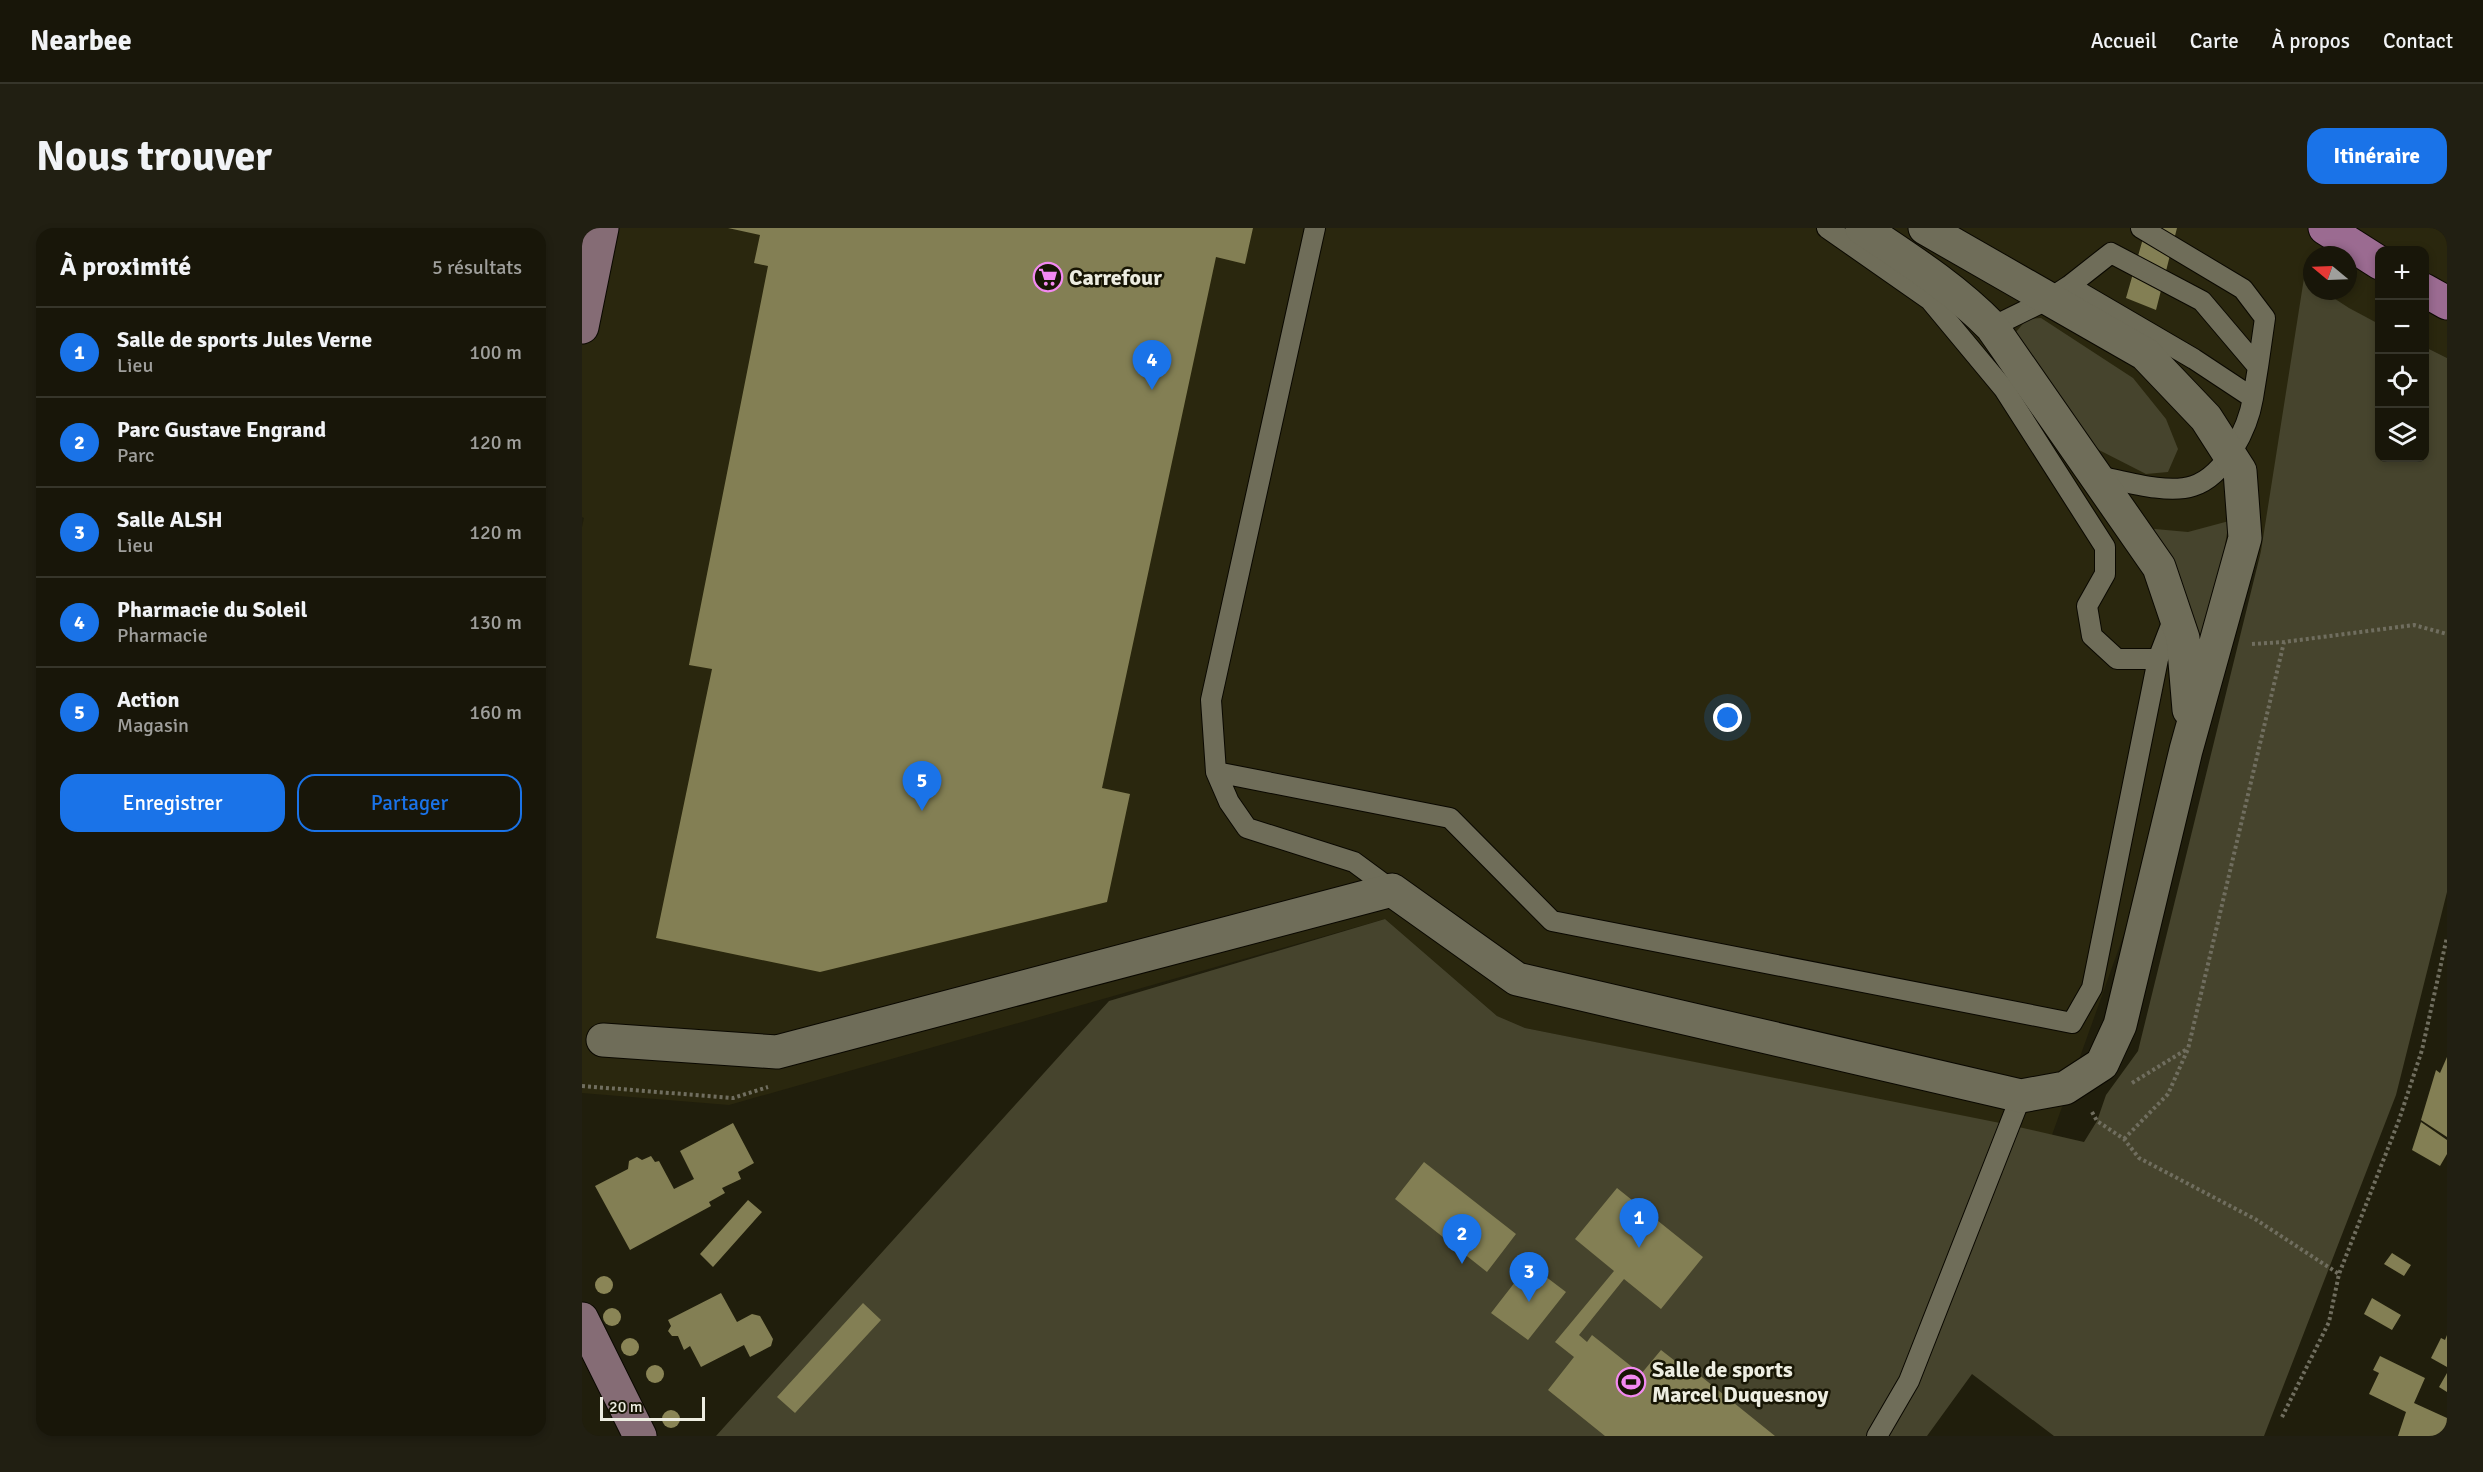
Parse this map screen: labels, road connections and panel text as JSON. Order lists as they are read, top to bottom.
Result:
{
  "places": {
    "supermarket": ["Carrefour"],
    "sports": ["Salle de sports Marcel Duquesnoy"]
  },
  "scale_bar": "20 m",
  "north": "left",
  "page": {
    "header": "Nearbee",
    "nav": [
      "Accueil",
      "Carte",
      "À propos",
      "Contact"
    ],
    "buttons": [
      "Itinéraire",
      ["Enregistrer", "Partager"]
    ],
    "title": "Nous trouver",
    "heading": ["À proximité", "5 résultats"],
    "map_buttons": ["+", "−"],
    "list": [
      {
        "mark": "1",
        "name": "Salle de sports Jules Verne",
        "note": "Lieu",
        "value": "100 m"
      },
      {
        "mark": "2",
        "name": "Parc Gustave Engrand",
        "note": "Parc",
        "value": "120 m"
      },
      {
        "mark": "3",
        "name": "Salle ALSH",
        "note": "Lieu",
        "value": "120 m"
      },
      {
        "mark": "4",
        "name": "Pharmacie du Soleil",
        "note": "Pharmacie",
        "value": "130 m"
      },
      {
        "mark": "5",
        "name": "Action",
        "note": "Magasin",
        "value": "160 m"
      }
    ],
    "pins": [
      "4",
      "5",
      "1",
      "2",
      "3"
    ],
    "scale": "20 m"
  }
}
